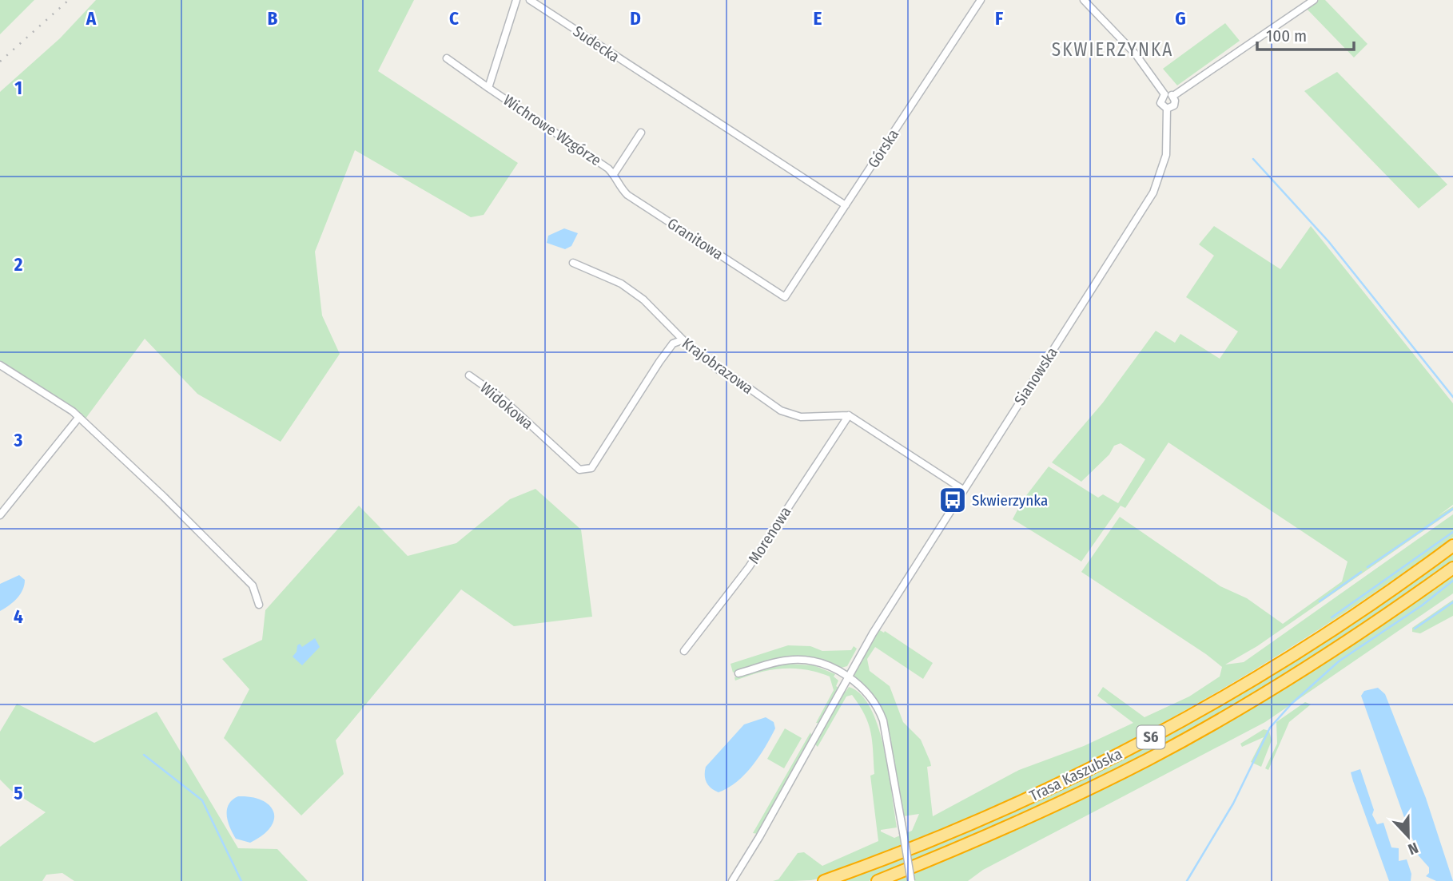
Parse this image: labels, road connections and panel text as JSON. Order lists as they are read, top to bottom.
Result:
{
  "streets": {
    "highway": ["S6", "Trasa Kaszubska"],
    "street": [
      "Sudecka",
      "Wichrowe Wzgórze",
      "Górska",
      "Granitowa",
      "Krajobrazowa",
      "Sianowska",
      "Widokowa",
      "Morenowa"
    ]
  },
  "crossings": [
    ["Sudecka", "Górska"],
    ["Wichrowe Wzgórze", "Granitowa"],
    ["Górska", "Granitowa"],
    ["Krajobrazowa", "Widokowa"],
    ["Krajobrazowa", "Morenowa"]
  ],
  "districts": ["SKWIERZYNKA"],
  "places": {
    "bus stop": ["Skwierzynka"]
  },
  "scale_bar": "100 m",
  "north": "bottom",
  "grid": {
    "columns": [
      "A",
      "B",
      "C",
      "D",
      "E",
      "F",
      "G"
    ],
    "rows": [
      "1",
      "2",
      "3",
      "4",
      "5"
    ]
  }
}
